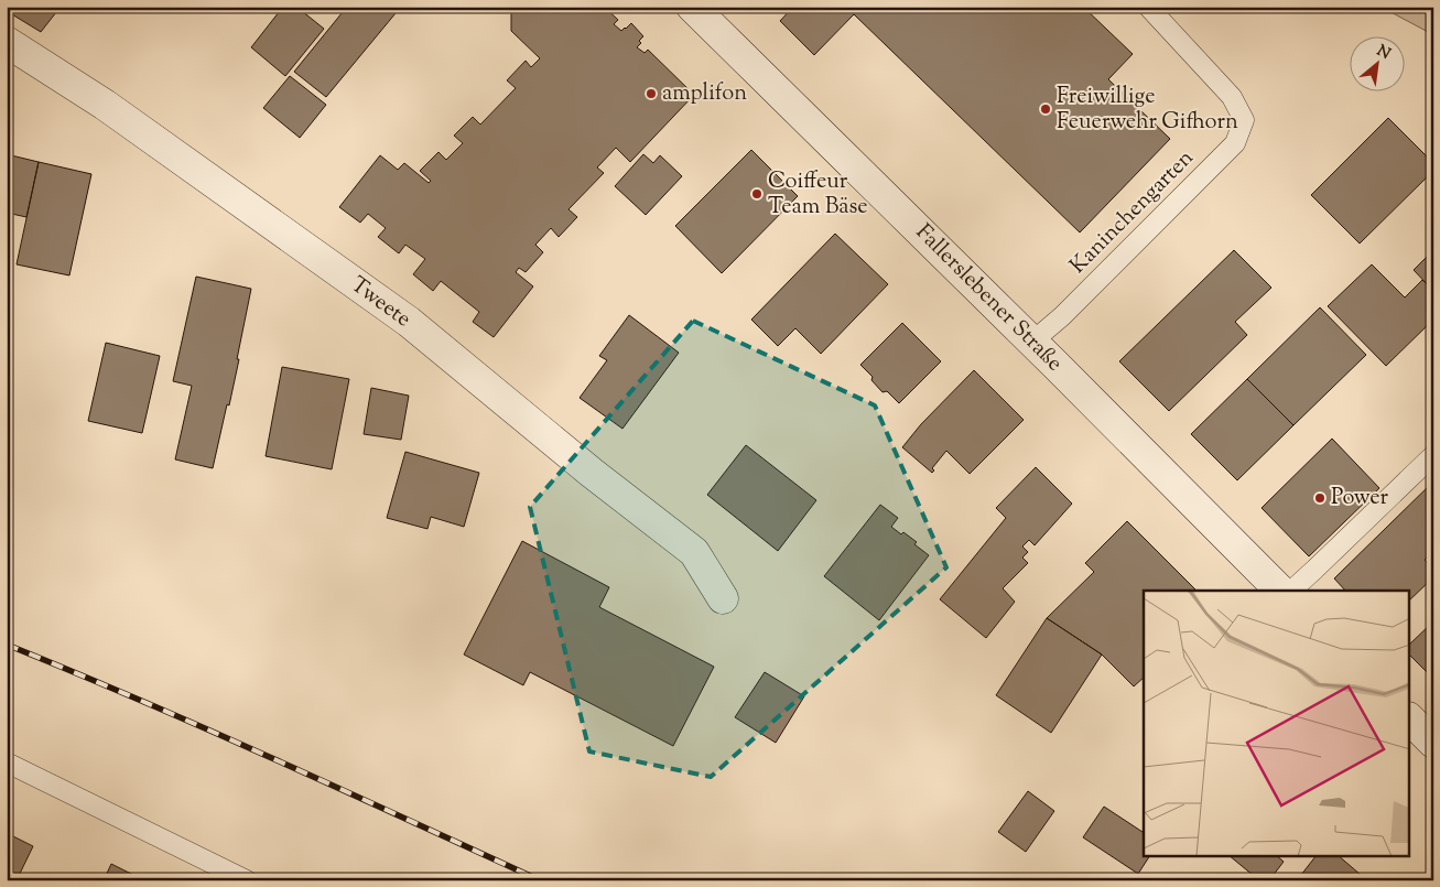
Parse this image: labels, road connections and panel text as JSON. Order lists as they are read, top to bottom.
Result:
{
  "streets": {
    "street": ["Fallerslebener Straße", "Tweete"],
    "lane": ["Kaninchengarten"]
  },
  "crossings": [
    ["Kaninchengarten", "Fallerslebener Straße"]
  ],
  "places": [
    "amplifon",
    "Freiwillige Feuerwehr Gifhorn",
    "Coiffeur Team Bäse",
    "Power"
  ],
  "north": "top right"
}
